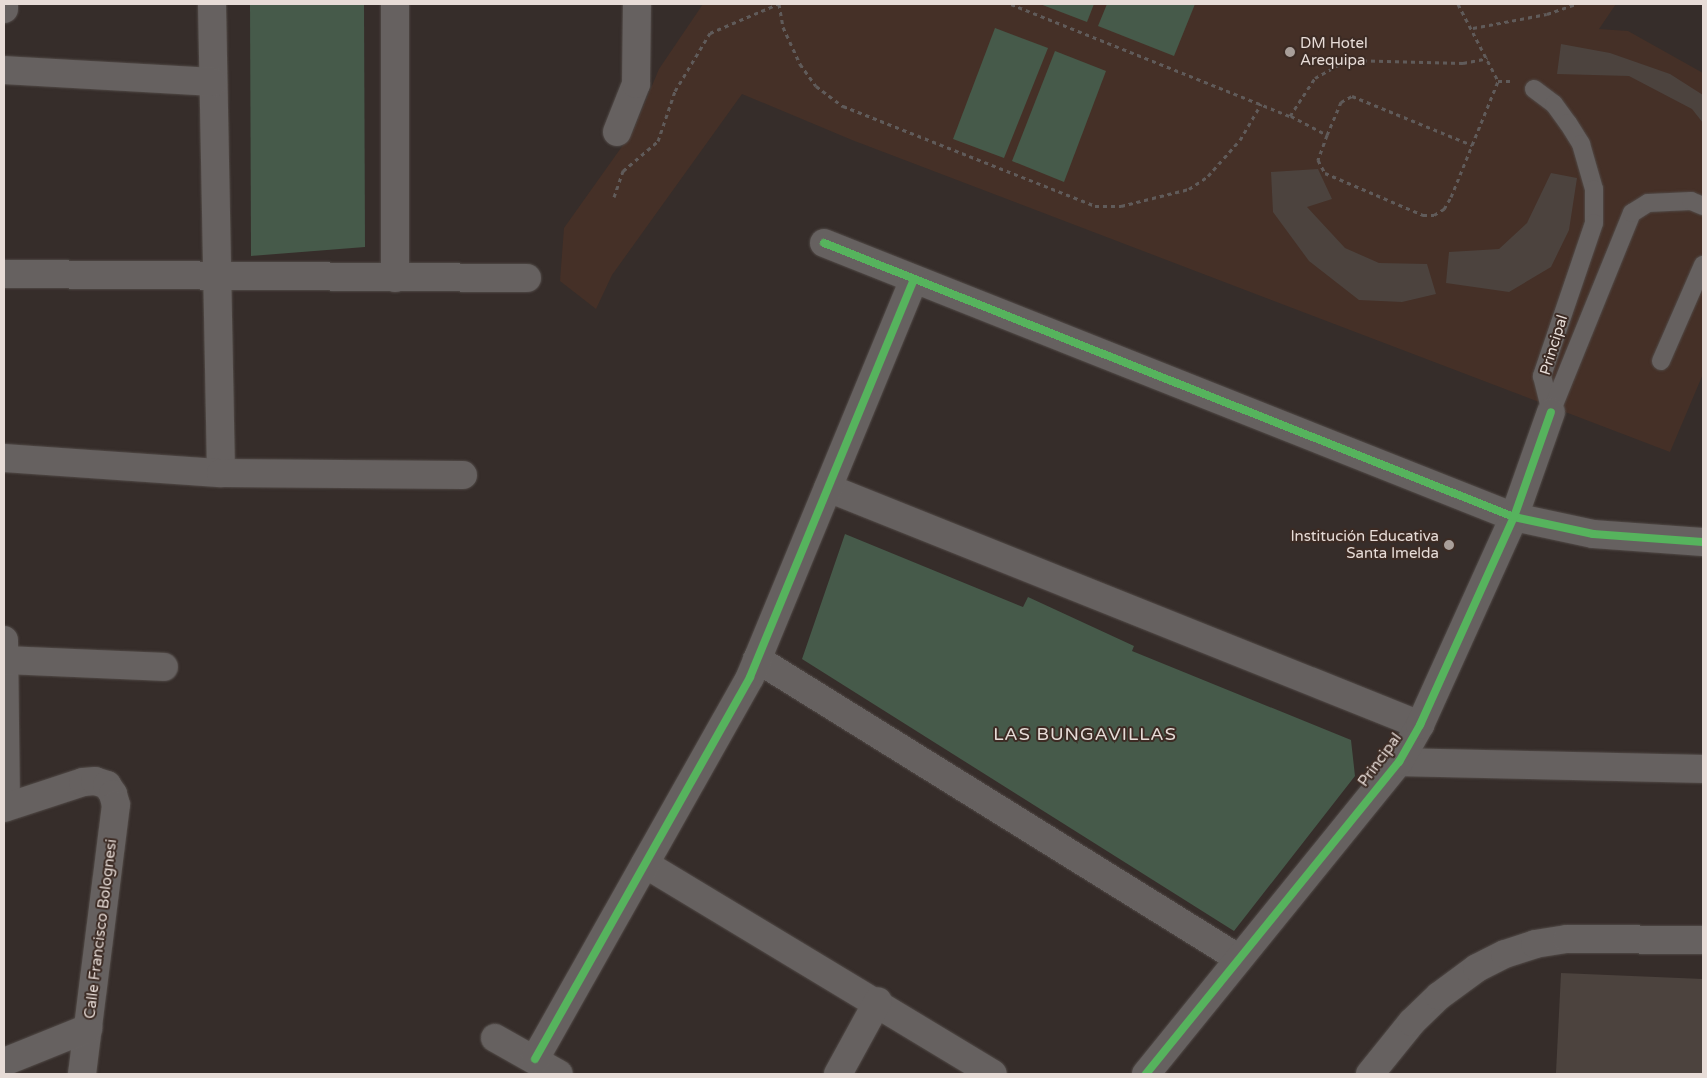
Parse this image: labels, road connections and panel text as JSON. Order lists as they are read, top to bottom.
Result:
{
  "streets": {
    "street": ["Principal", "Calle Francisco Bolognesi"]
  },
  "districts": ["LAS BUNGAVILLAS"],
  "places": ["DM Hotel Arequipa", "Institución Educativa Santa Imelda"]
}
